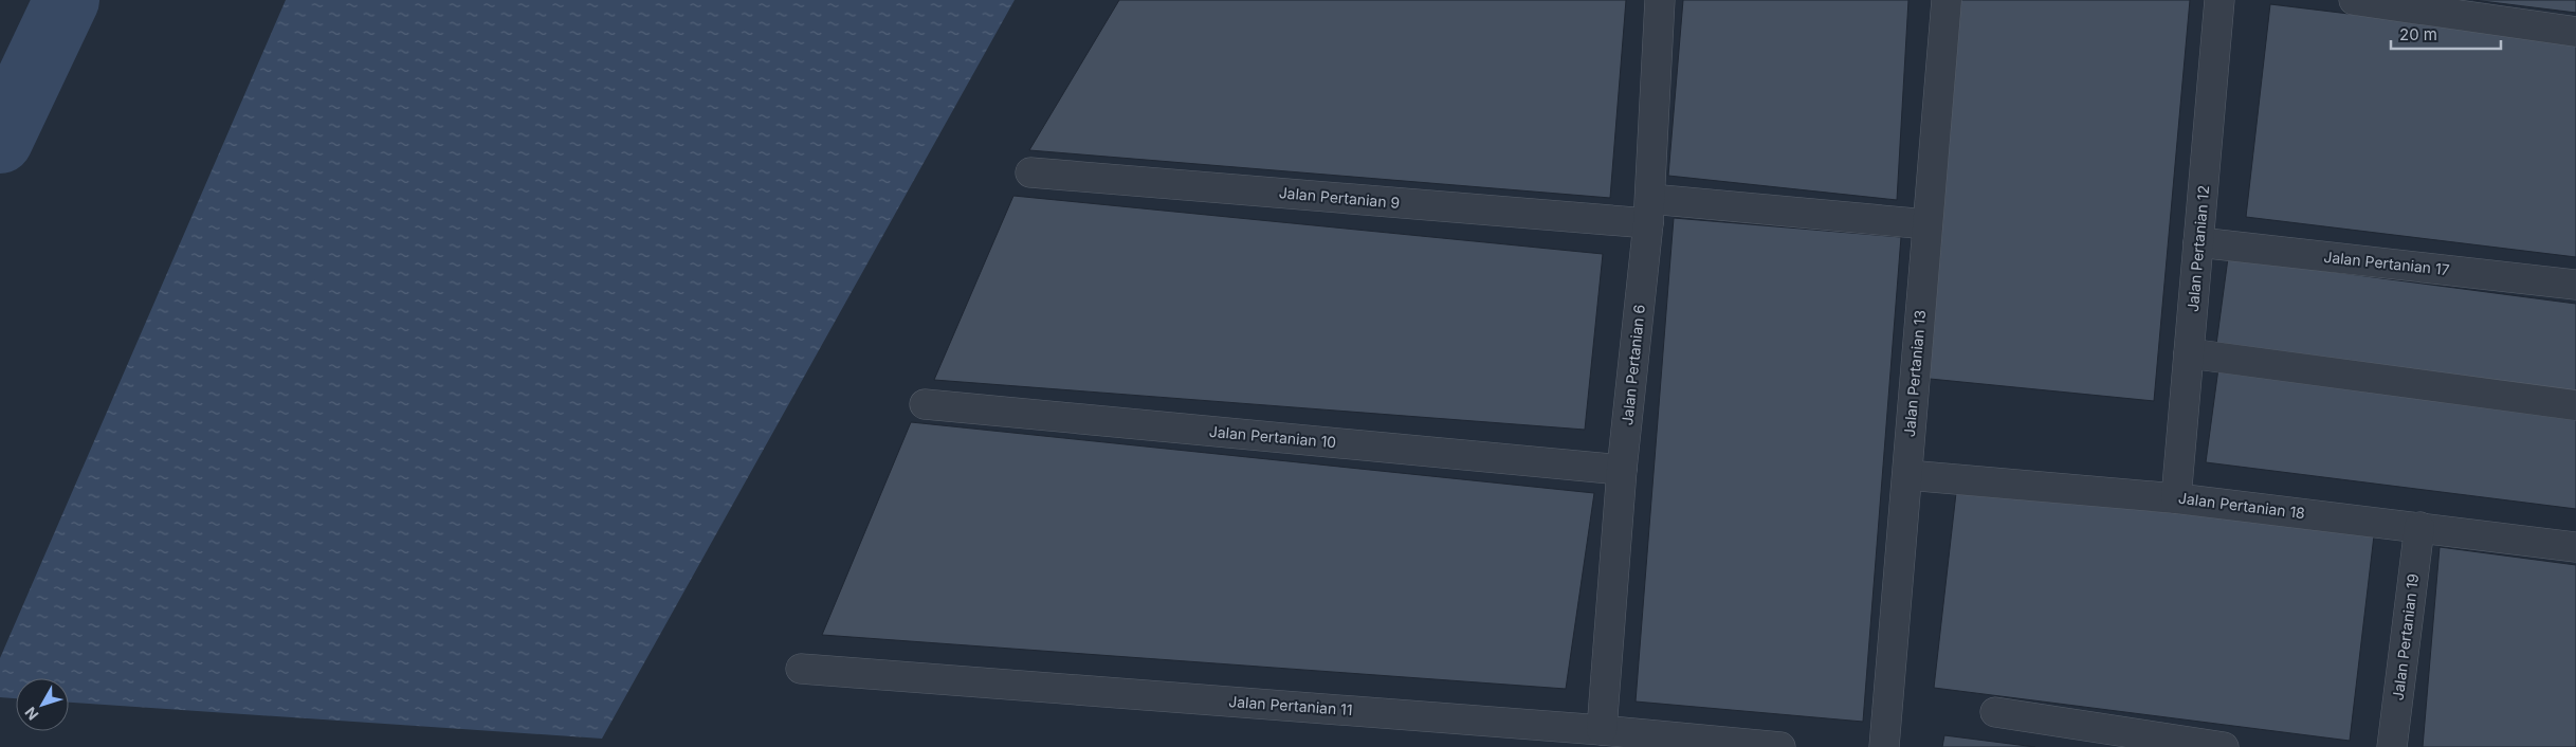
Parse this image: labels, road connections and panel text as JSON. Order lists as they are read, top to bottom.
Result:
{
  "streets": {
    "street": [
      "Jalan Pertanian 9",
      "Jalan Pertanian 12",
      "Jalan Pertanian 17",
      "Jalan Pertanian 6",
      "Jalan Pertanian 13",
      "Jalan Pertanian 10",
      "Jalan Pertanian 18",
      "Jalan Pertanian 19",
      "Jalan Pertanian 11"
    ]
  },
  "crossings": [
    ["Jalan Pertanian 9", "Jalan Pertanian 6"],
    ["Jalan Pertanian 9", "Jalan Pertanian 13"],
    ["Jalan Pertanian 12", "Jalan Pertanian 17"],
    ["Jalan Pertanian 12", "Jalan Pertanian 18"],
    ["Jalan Pertanian 6", "Jalan Pertanian 10"],
    ["Jalan Pertanian 6", "Jalan Pertanian 11"],
    ["Jalan Pertanian 13", "Jalan Pertanian 18"],
    ["Jalan Pertanian 18", "Jalan Pertanian 19"]
  ],
  "scale_bar": "20 m",
  "north": "bottom left"
}
